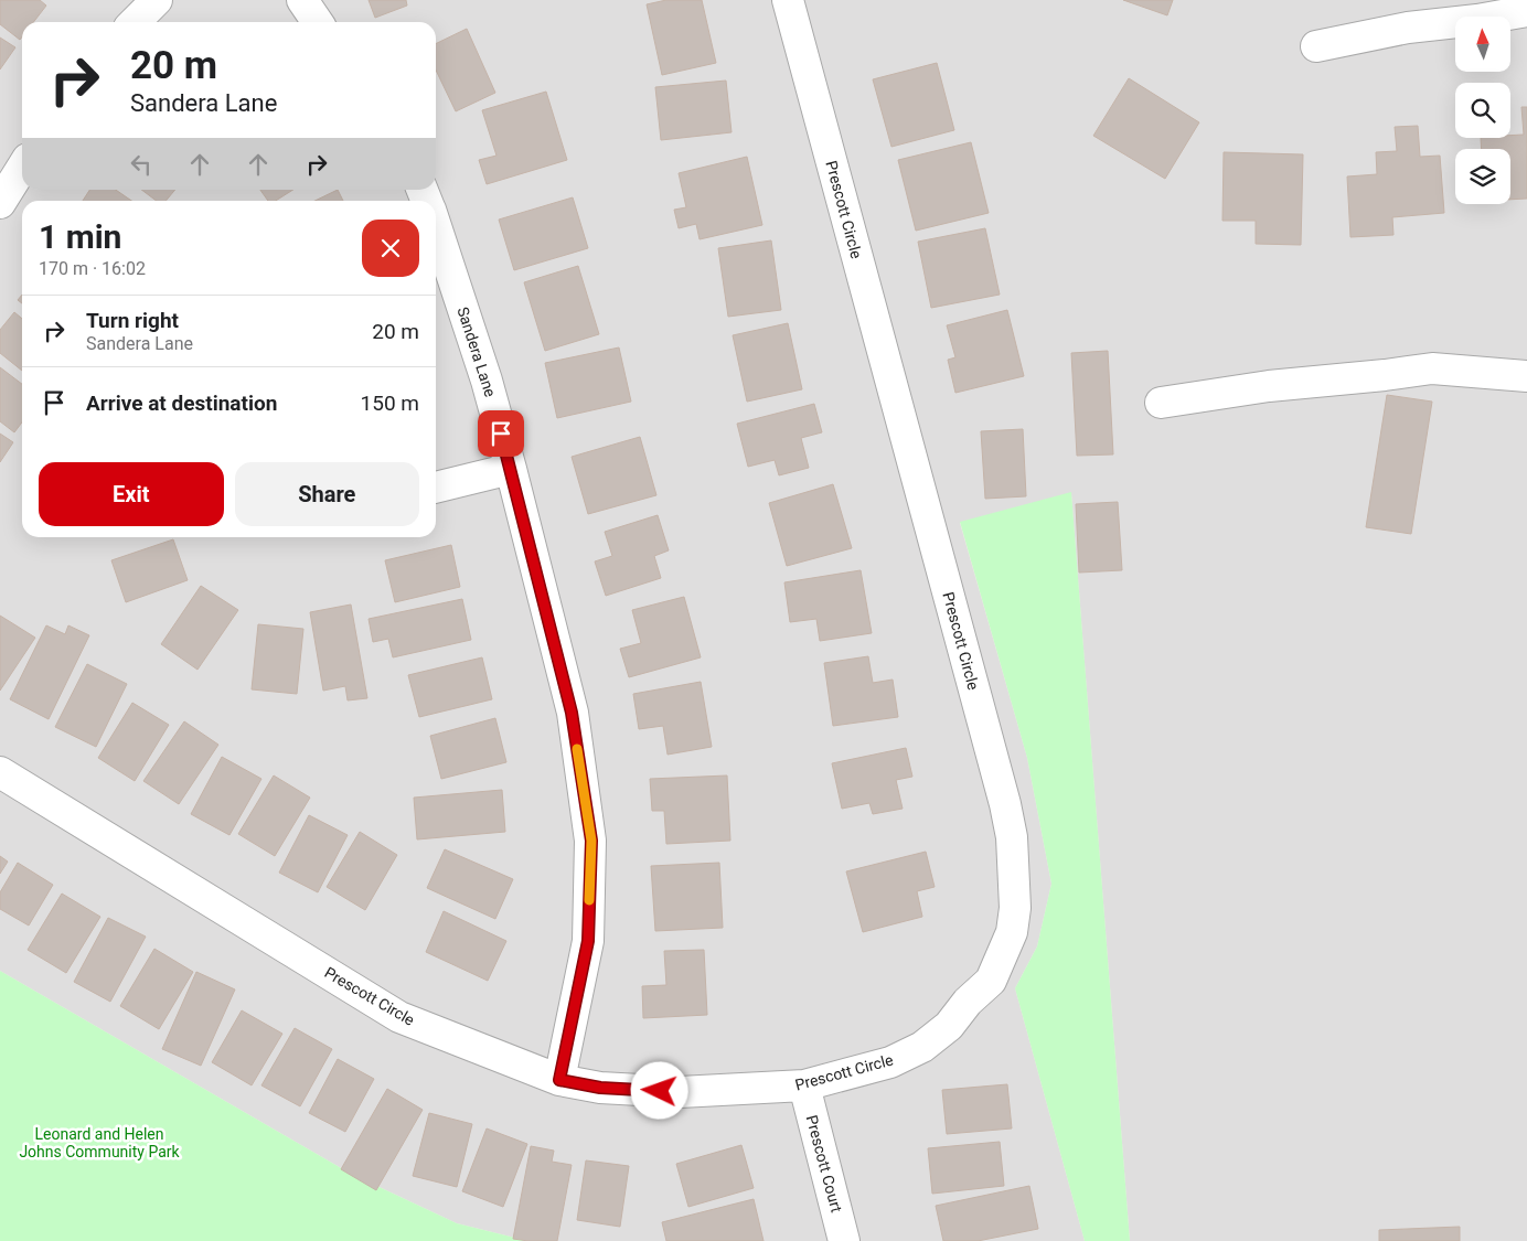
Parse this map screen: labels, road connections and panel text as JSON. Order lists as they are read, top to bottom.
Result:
{
  "streets": {
    "street": ["Prescott Circle", "Sandera Lane", "Prescott Court"]
  },
  "crossings": [
    ["Prescott Circle", "Sandera Lane"],
    ["Prescott Circle", "Prescott Court"]
  ],
  "parks": ["Leonard and Helen Johns Community Park"],
  "north": "top",
  "page": {
    "turn": ["20 m", "Sandera Lane"],
    "heading": ["1 min", "170 m · 16:02"],
    "list": [
      {
        "name": "Turn right",
        "note": "Sandera Lane",
        "value": "20 m"
      },
      {
        "name": "Arrive at destination",
        "value": "150 m"
      }
    ],
    "buttons": ["Exit", "Share"]
  }
}
